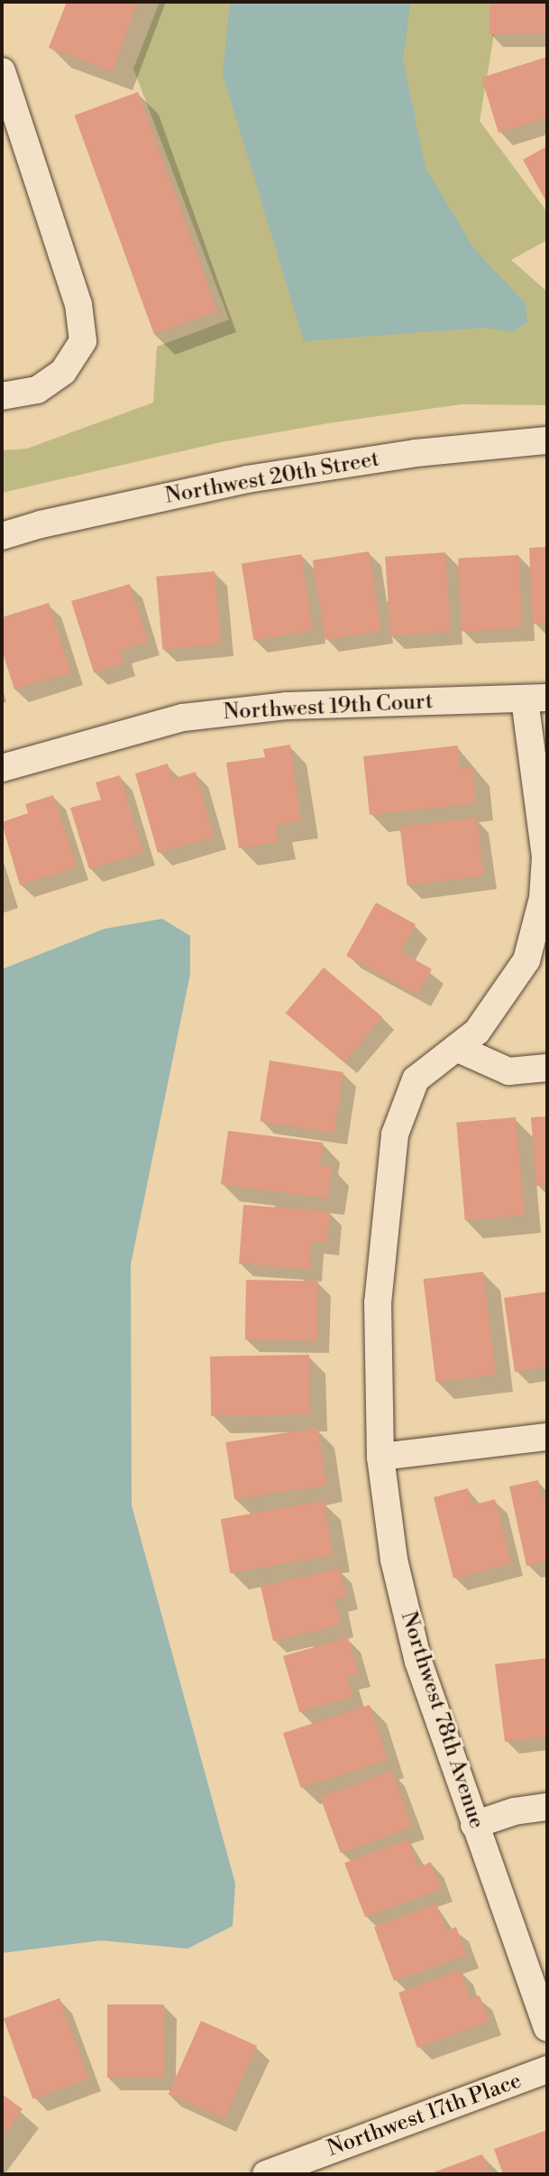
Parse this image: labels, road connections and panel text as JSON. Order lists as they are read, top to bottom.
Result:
{
  "streets": {
    "street": [
      "Northwest 20th Street",
      "Northwest 19th Court",
      "Northwest 78th Avenue",
      "Northwest 17th Place"
    ]
  },
  "crossings": [
    ["Northwest 19th Court", "Northwest 78th Avenue"]
  ]
}
